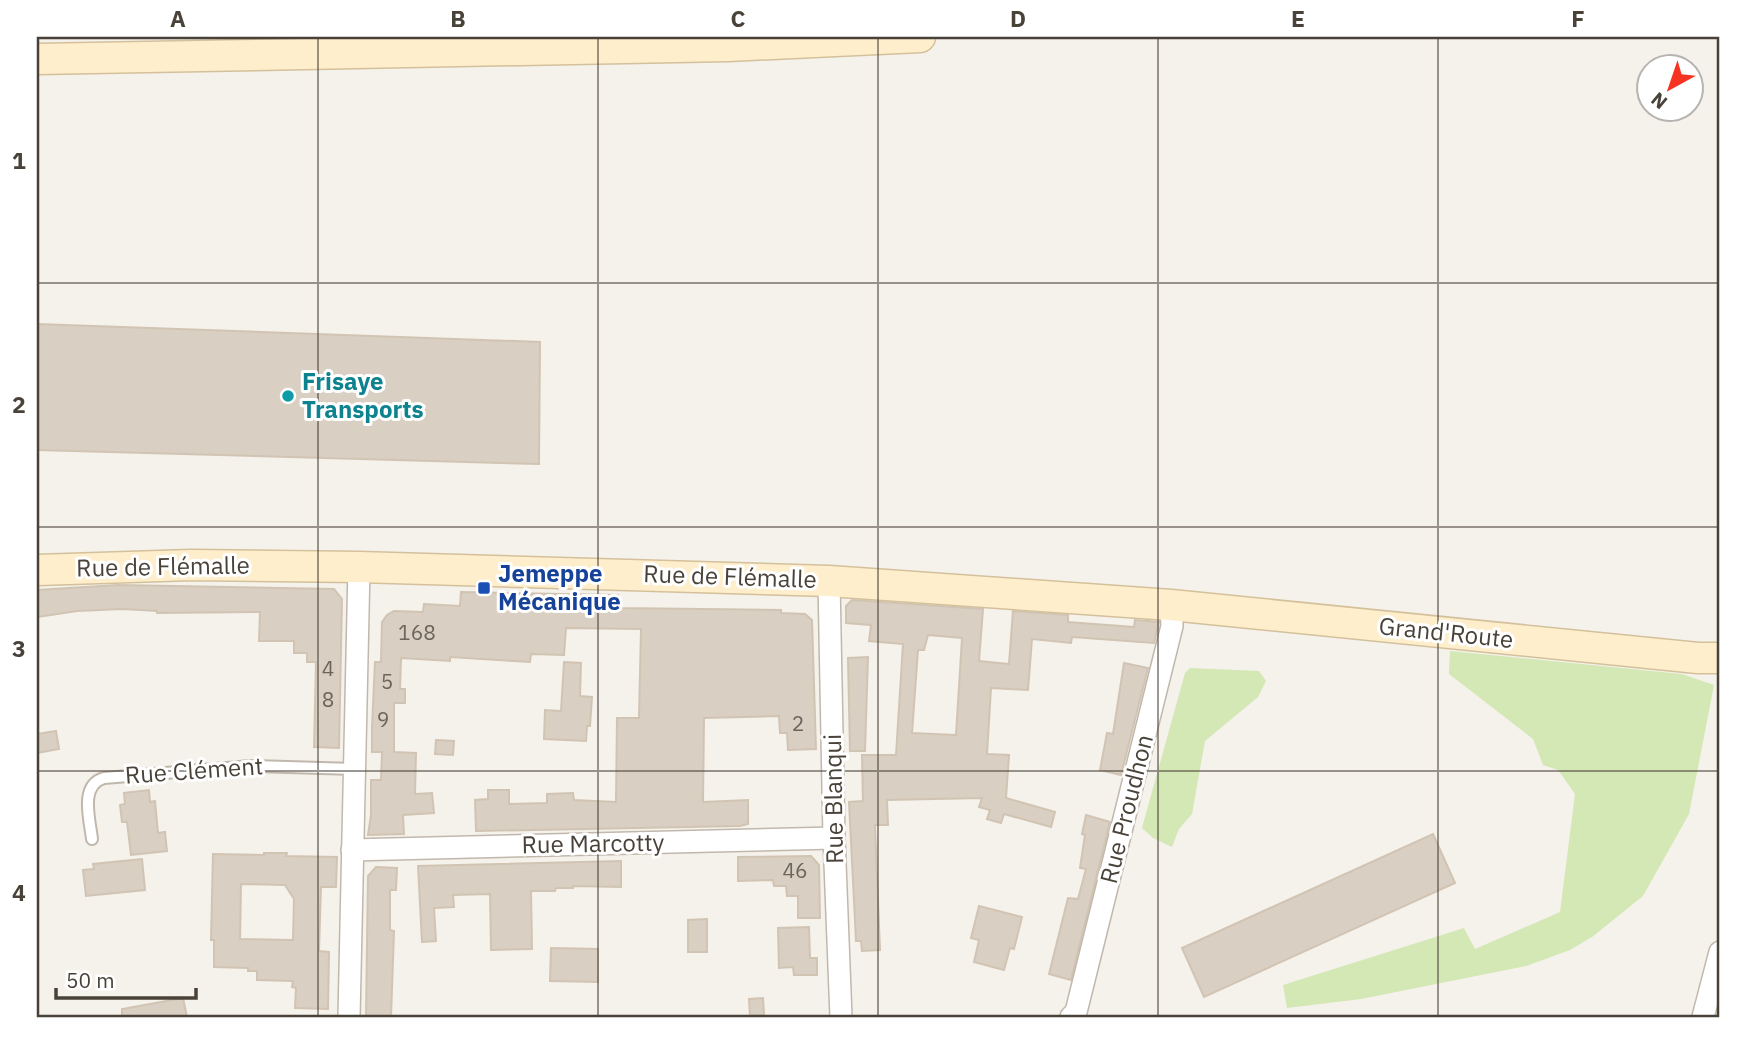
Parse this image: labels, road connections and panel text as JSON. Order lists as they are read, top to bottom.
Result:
{
  "streets": {
    "street": [
      "Rue de Flémalle",
      "Grand'Route",
      "Rue Blanqui",
      "Rue Proudhon",
      "Rue Marcotty"
    ],
    "lane": ["Rue Clément"]
  },
  "crossings": [
    ["Rue de Flémalle", "Grand'Route"],
    ["Rue de Flémalle", "Rue Blanqui"],
    ["Rue de Flémalle", "Rue Proudhon"],
    ["Grand'Route", "Rue Proudhon"],
    ["Rue Blanqui", "Rue Marcotty"]
  ],
  "places": {
    "other": ["Frisaye Transports"],
    "transit": ["Jemeppe Mécanique"]
  },
  "house_numbers": [
    "168",
    "4",
    "5",
    "8",
    "9",
    "2",
    "46"
  ],
  "scale_bar": "50 m",
  "north": "bottom left",
  "grid": {
    "columns": [
      "A",
      "B",
      "C",
      "D",
      "E",
      "F"
    ],
    "rows": [
      "1",
      "2",
      "3",
      "4"
    ]
  }
}
